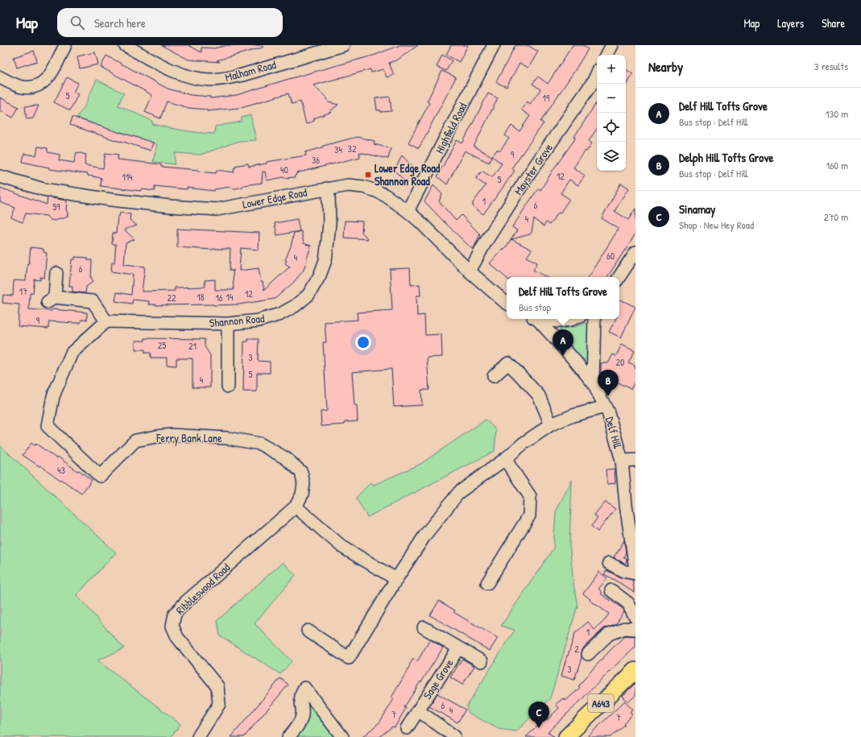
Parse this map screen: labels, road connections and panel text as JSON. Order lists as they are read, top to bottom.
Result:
{
  "streets": {
    "main road": ["A643"],
    "street": [
      "Malham Road",
      "Highfield Road",
      "Mayster Grove",
      "Lower Edge Road",
      "Shannon Road",
      "Delf Hill",
      "Ferry Bank Lane",
      "Ribbleswood Road",
      "Sage Grove"
    ]
  },
  "crossings": [
    ["Highfield Road", "Lower Edge Road"],
    ["Mayster Grove", "Lower Edge Road"],
    ["Lower Edge Road", "Shannon Road"],
    ["Shannon Road", "Ferry Bank Lane"],
    ["Ferry Bank Lane", "Ribbleswood Road"]
  ],
  "places": {
    "transit": ["Lower Edge Road Shannon Road"]
  },
  "house_numbers": [
    "5",
    "19",
    "32",
    "34",
    "9",
    "36",
    "40",
    "12",
    "114",
    "5",
    "1",
    "6",
    "59",
    "4",
    "60",
    "4",
    "6",
    "17",
    "12",
    "18",
    "14",
    "22",
    "16",
    "9",
    "25",
    "21",
    "3",
    "20",
    "5",
    "4",
    "43",
    "1",
    "2",
    "3",
    "6",
    "4",
    "7",
    "7"
  ],
  "page": {
    "header": "Map",
    "search": "Search here",
    "nav": ["Map", "Layers", "Share"],
    "heading": ["Nearby", "3 results"],
    "map_buttons": ["+", "−"],
    "list": [
      {
        "mark": "A",
        "name": "Delf Hill Tofts Grove",
        "note": "Bus stop · Delf Hill",
        "value": "130 m"
      },
      {
        "mark": "B",
        "name": "Delph Hill Tofts Grove",
        "note": "Bus stop · Delf Hill",
        "value": "160 m"
      },
      {
        "mark": "C",
        "name": "Sinamay",
        "note": "Shop · New Hey Road",
        "value": "270 m"
      }
    ],
    "popup": ["Delf Hill Tofts Grove", "Bus stop"],
    "pins": ["A", "B", "C"]
  }
}
